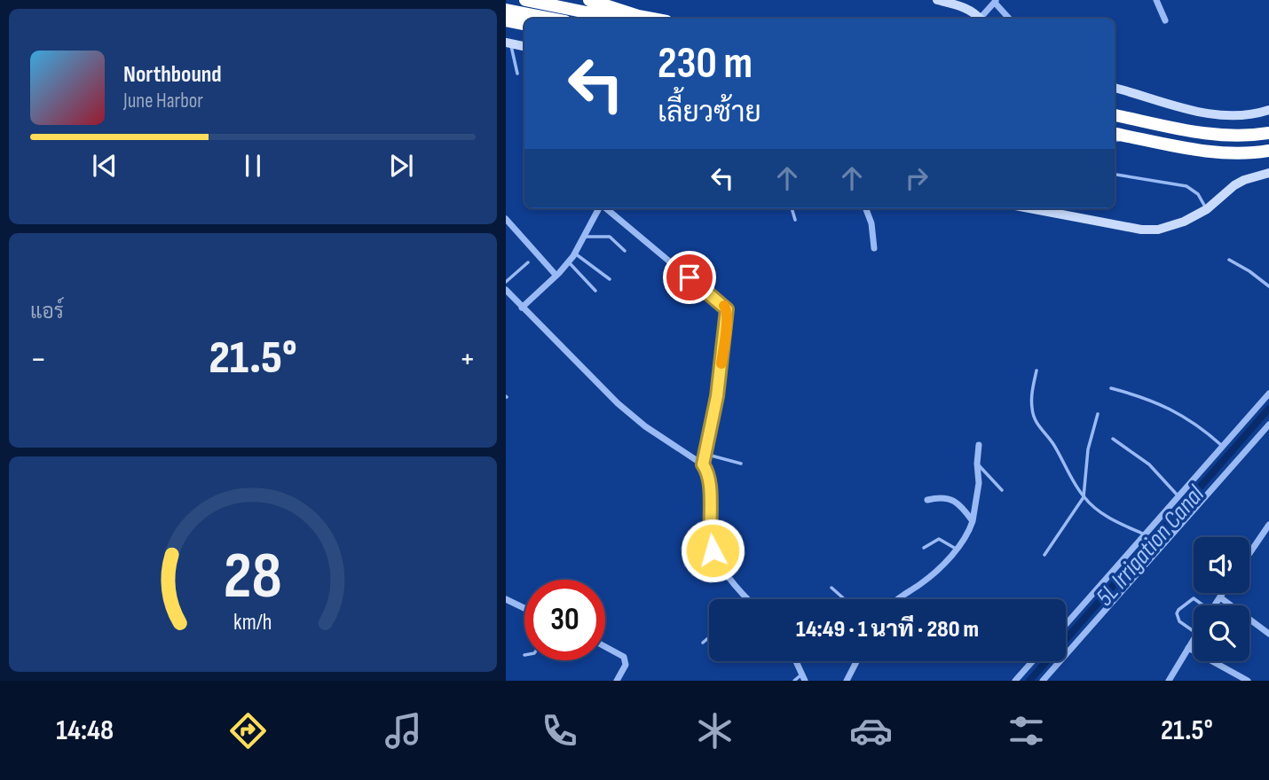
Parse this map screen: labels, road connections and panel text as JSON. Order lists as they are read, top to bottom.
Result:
{
  "water": ["5L Irrigation Canal"],
  "page": {
    "turn": ["230 m", "เลี้ยวซ้าย"],
    "song": ["Northbound", "June Harbor"],
    "tile": "แอร์",
    "heat": ["−", "21.5°", "+"],
    "limit": "30",
    "trip": "14:49 · 1 นาที · 280 m",
    "tabs": ["14:48", "21.5°"],
    "gauge": ["28", "km/h"]
  }
}
